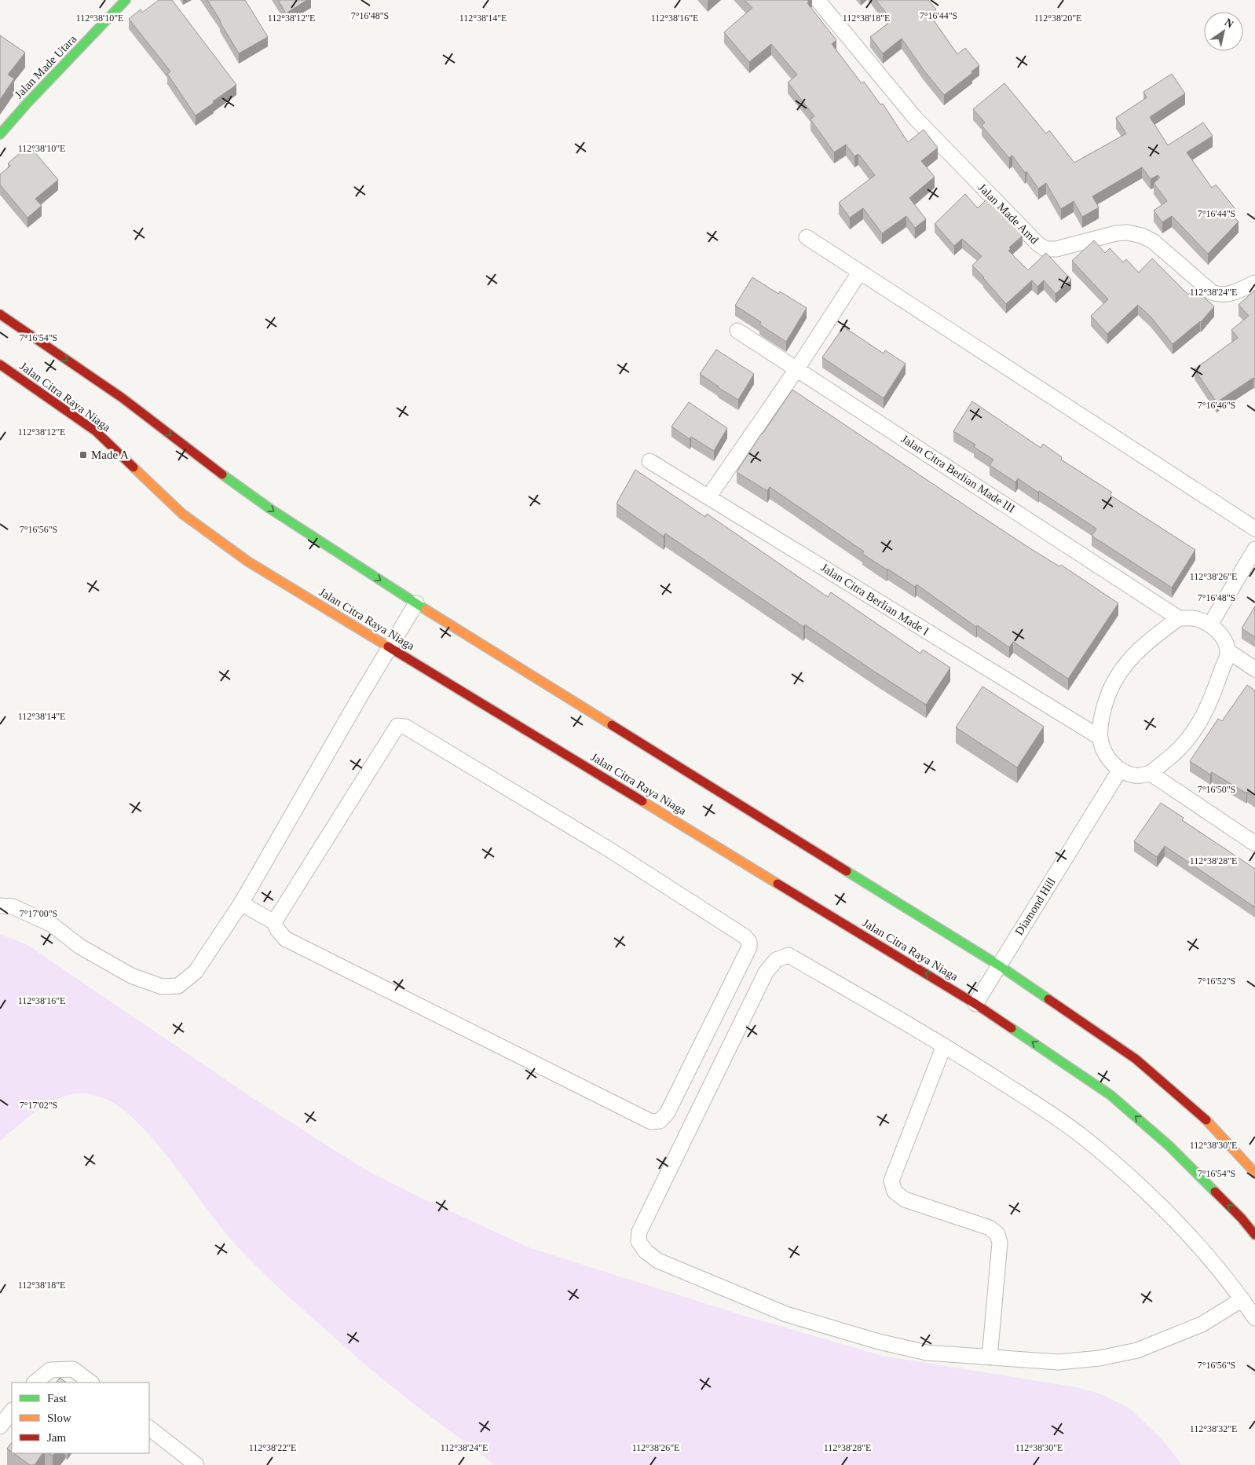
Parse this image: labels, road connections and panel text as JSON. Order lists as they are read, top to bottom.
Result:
{
  "streets": {
    "street": [
      "Jalan Made Utara",
      "Jalan Made Amd",
      "Jalan Citra Raya Niaga",
      "Jalan Citra Berlian Made III",
      "Jalan Citra Berlian Made I",
      "Diamond Hill"
    ]
  },
  "crossings": [
    ["Jalan Citra Raya Niaga", "Diamond Hill"]
  ],
  "places": {
    "transit": ["Made A"]
  },
  "legend": ["Fast", "Slow", "Jam"],
  "north": "top right",
  "coordinates": [
    "7°16'48\"S",
    "7°16'44\"S",
    "112°38'10\"E",
    "112°38'12\"E",
    "112°38'14\"E",
    "112°38'16\"E",
    "112°38'18\"E",
    "112°38'20\"E",
    "112°38'24\"E",
    "7°16'54\"S",
    "7°16'46\"S",
    "7°16'56\"S",
    "112°38'26\"E",
    "7°16'50\"S",
    "112°38'28\"E",
    "7°17'00\"S",
    "7°16'52\"S",
    "7°17'02\"S",
    "112°38'30\"E",
    "112°38'32\"E",
    "112°38'22\"E"
  ]
}
